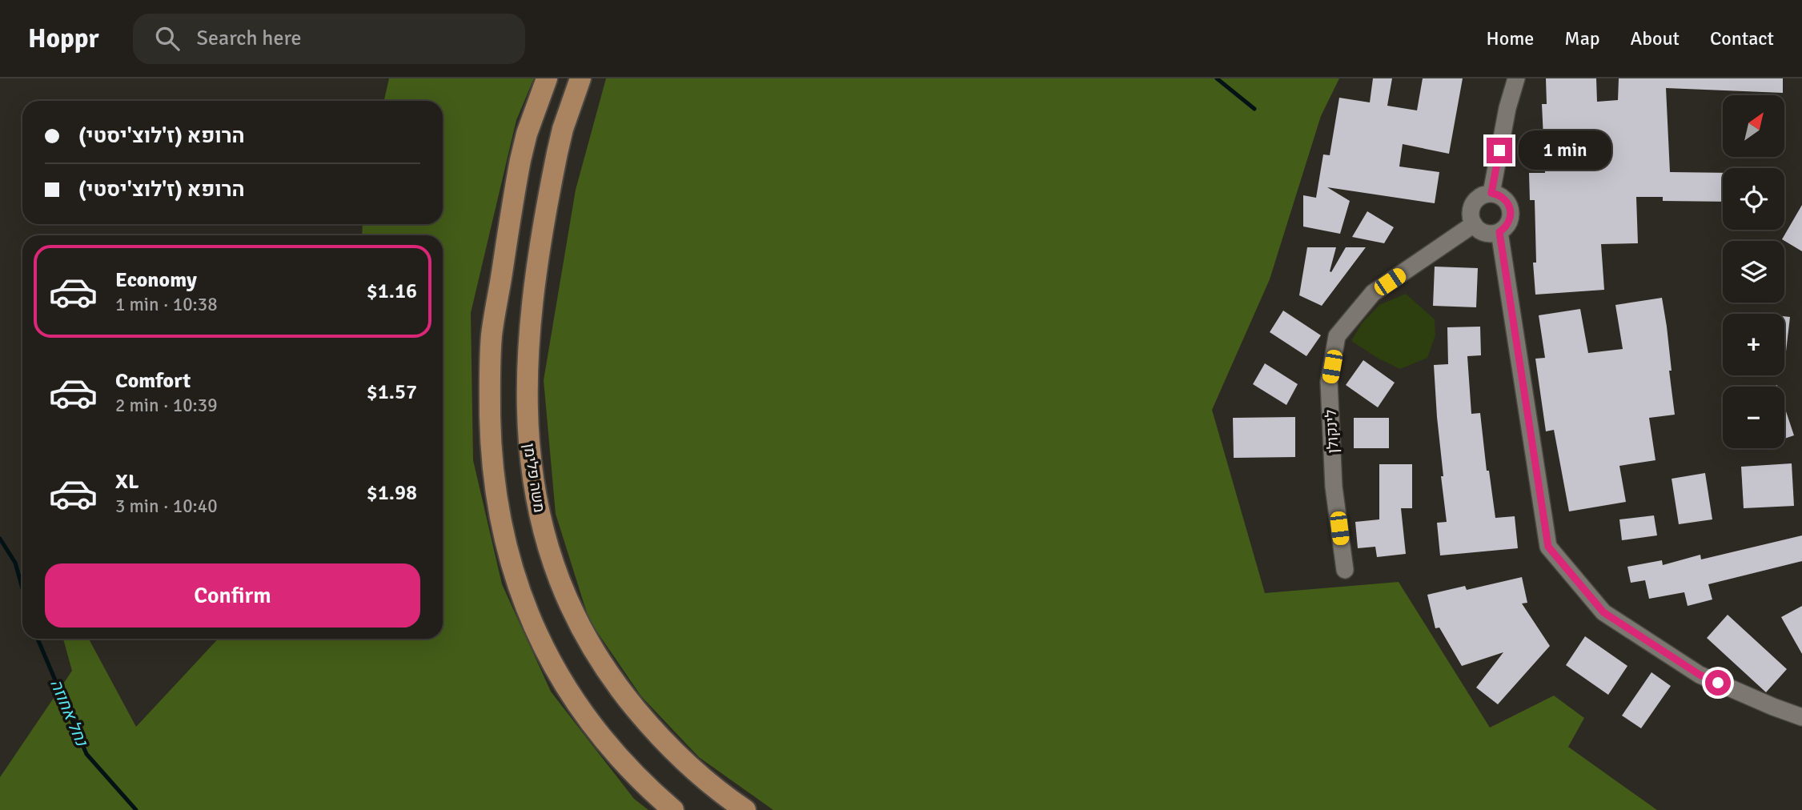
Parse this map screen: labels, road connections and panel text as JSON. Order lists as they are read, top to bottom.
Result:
{
  "streets": {
    "main road": ["משה פלימן"],
    "street": ["לינקולן"]
  },
  "water": ["נחל אחוזה"],
  "north": "top right",
  "page": {
    "header": "Hoppr",
    "search": "Search here",
    "nav": [
      "Home",
      "Map",
      "About",
      "Contact"
    ],
    "map_buttons": ["+", "−"],
    "banner": ["הרופא (ז'לוצ'יסטי)", "הרופא (ז'לוצ'יסטי)"],
    "bubble": "1 min",
    "list": [
      {
        "name": "Economy",
        "note": "1 min · 10:38",
        "value": "$1.16"
      },
      {
        "name": "Comfort",
        "note": "2 min · 10:39",
        "value": "$1.57"
      },
      {
        "name": "XL",
        "note": "3 min · 10:40",
        "value": "$1.98"
      }
    ],
    "buttons": "Confirm"
  }
}
